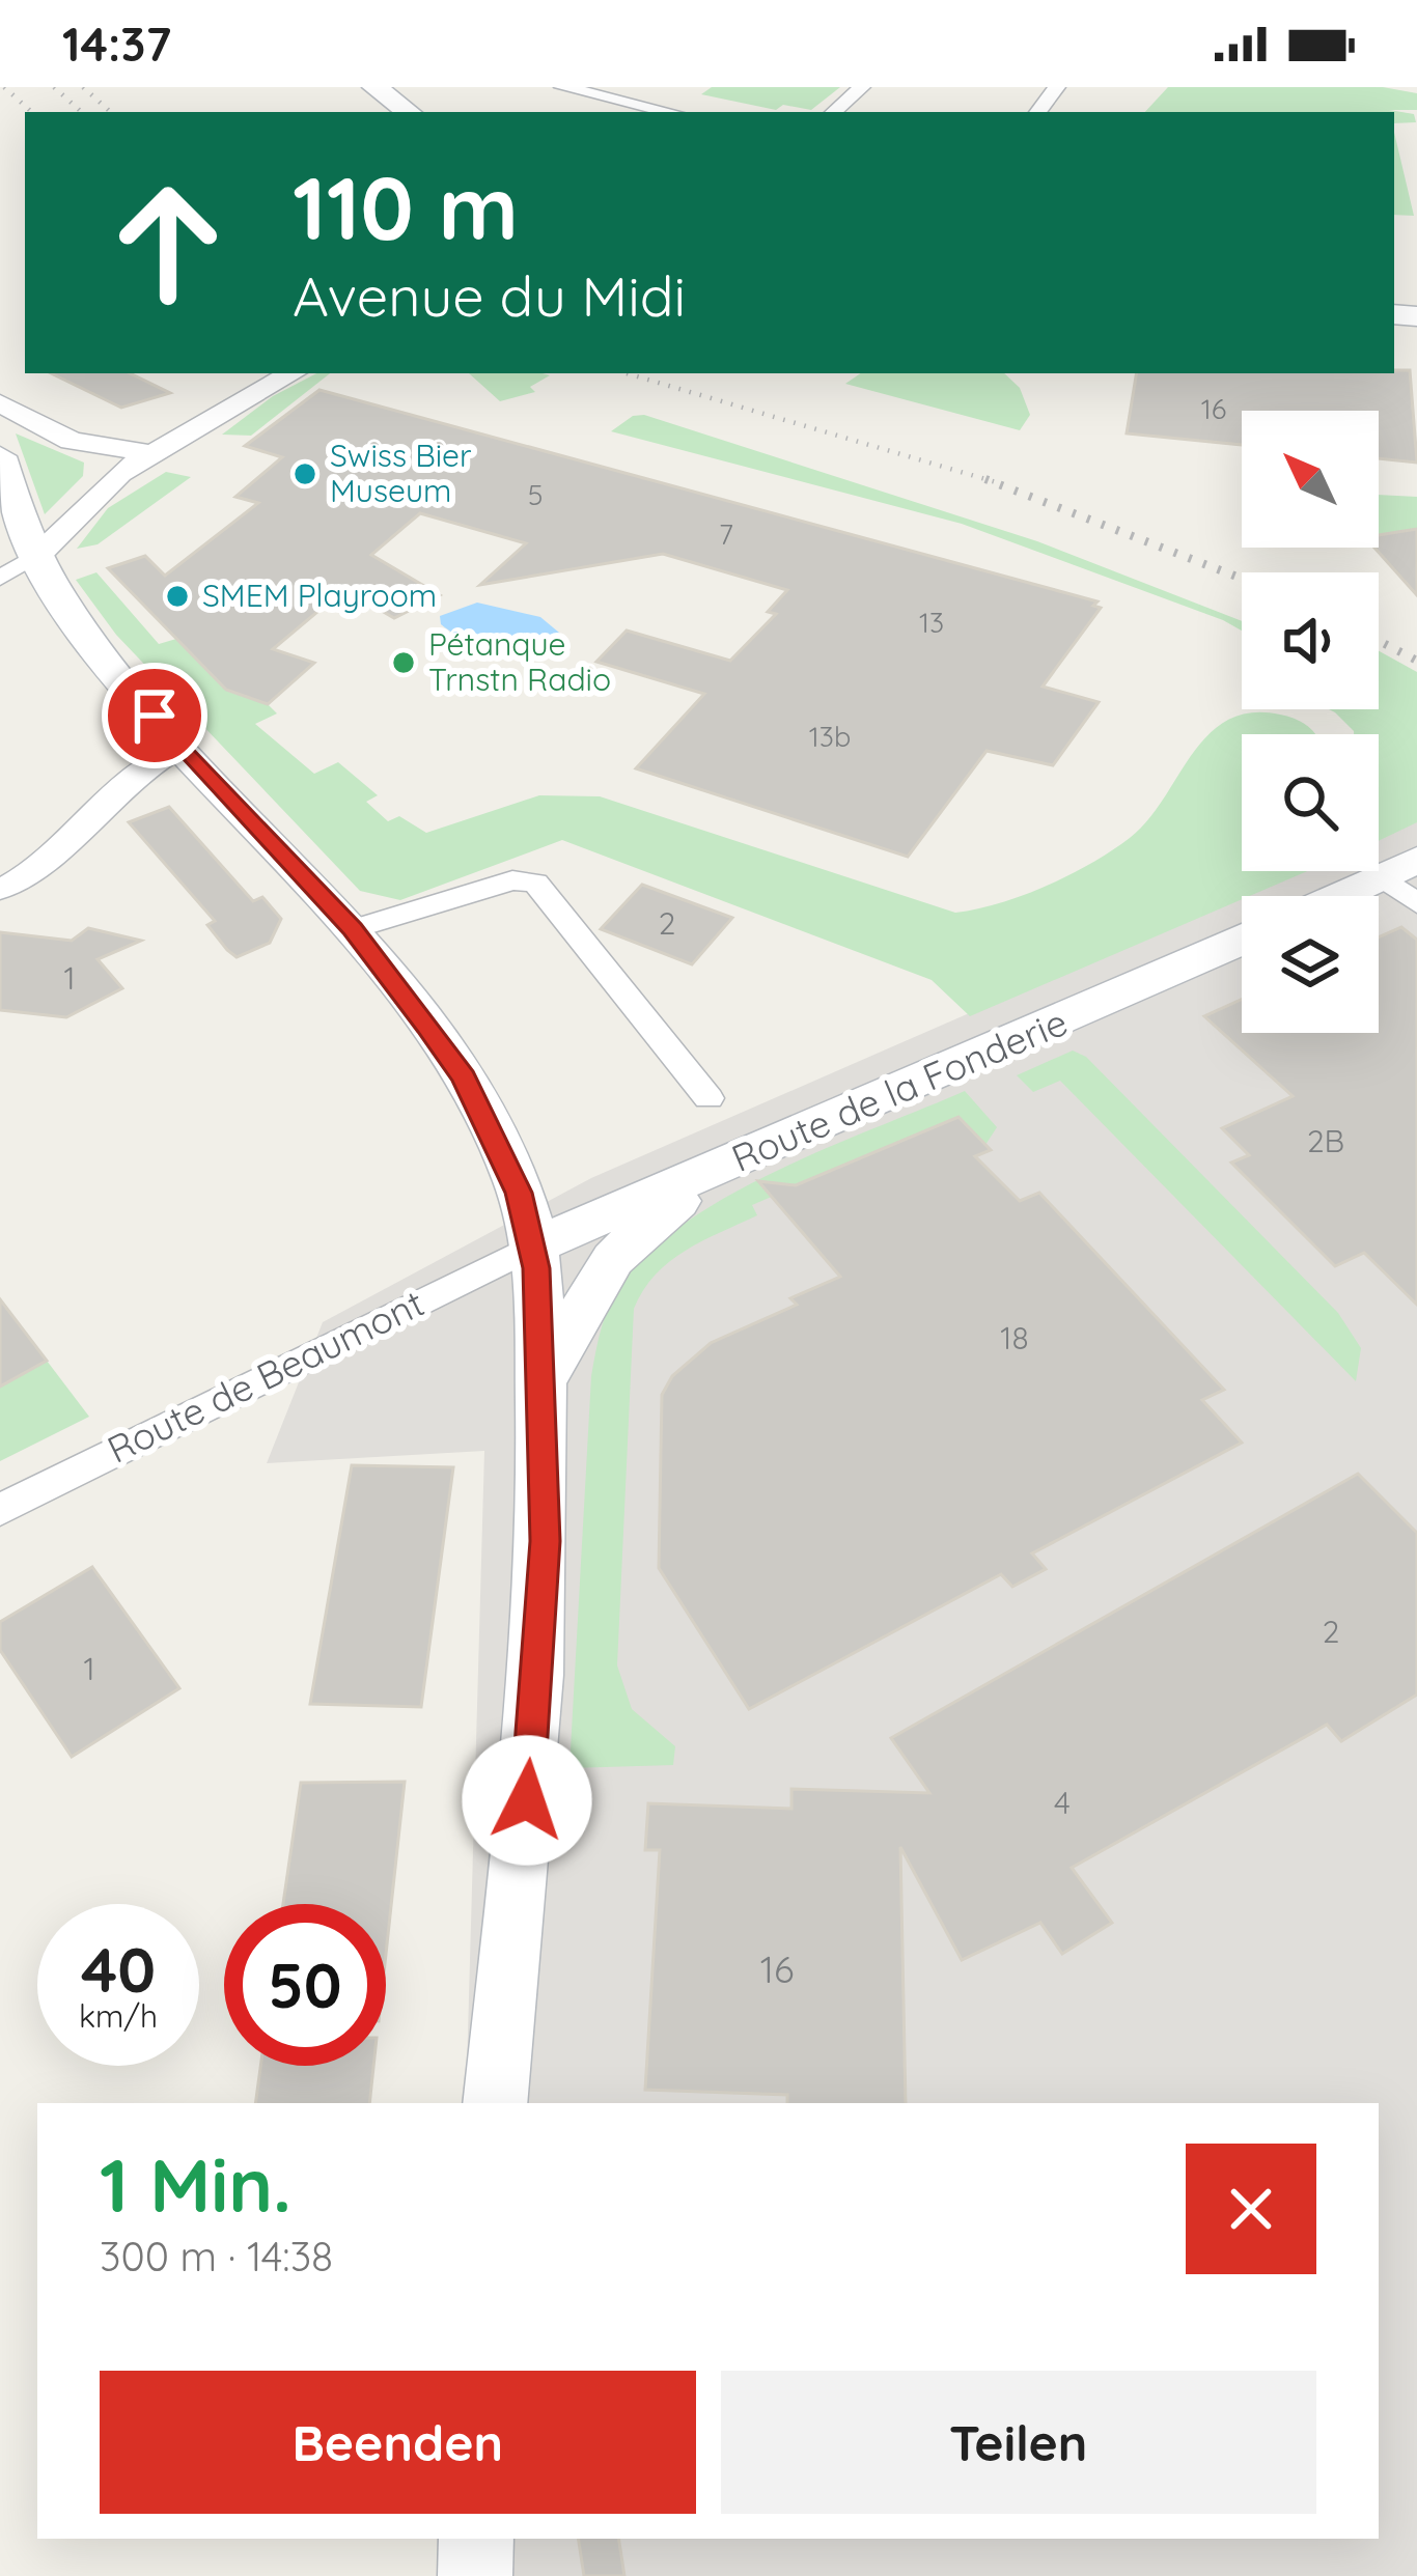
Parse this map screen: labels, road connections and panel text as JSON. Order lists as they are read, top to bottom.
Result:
{
  "streets": {
    "main road": ["Route de la Fonderie"],
    "street": ["Route de Beaumont"]
  },
  "crossings": [
    ["Route de la Fonderie", "Route de Beaumont"]
  ],
  "places": ["Swiss Bier Museum", "SMEM Playroom", "Pétanque Trnstn Radio"],
  "house_numbers": [
    "16",
    "5",
    "7",
    "13",
    "13b",
    "2",
    "1",
    "2B",
    "18",
    "2",
    "1",
    "4",
    "16"
  ],
  "north": "top left",
  "page": {
    "status": "14:37",
    "turn": ["110 m", "Avenue du Midi"],
    "speed": "40 km/h",
    "limit": "50",
    "heading": ["1 Min.", "300 m · 14:38"],
    "buttons": ["Beenden", "Teilen"]
  }
}
